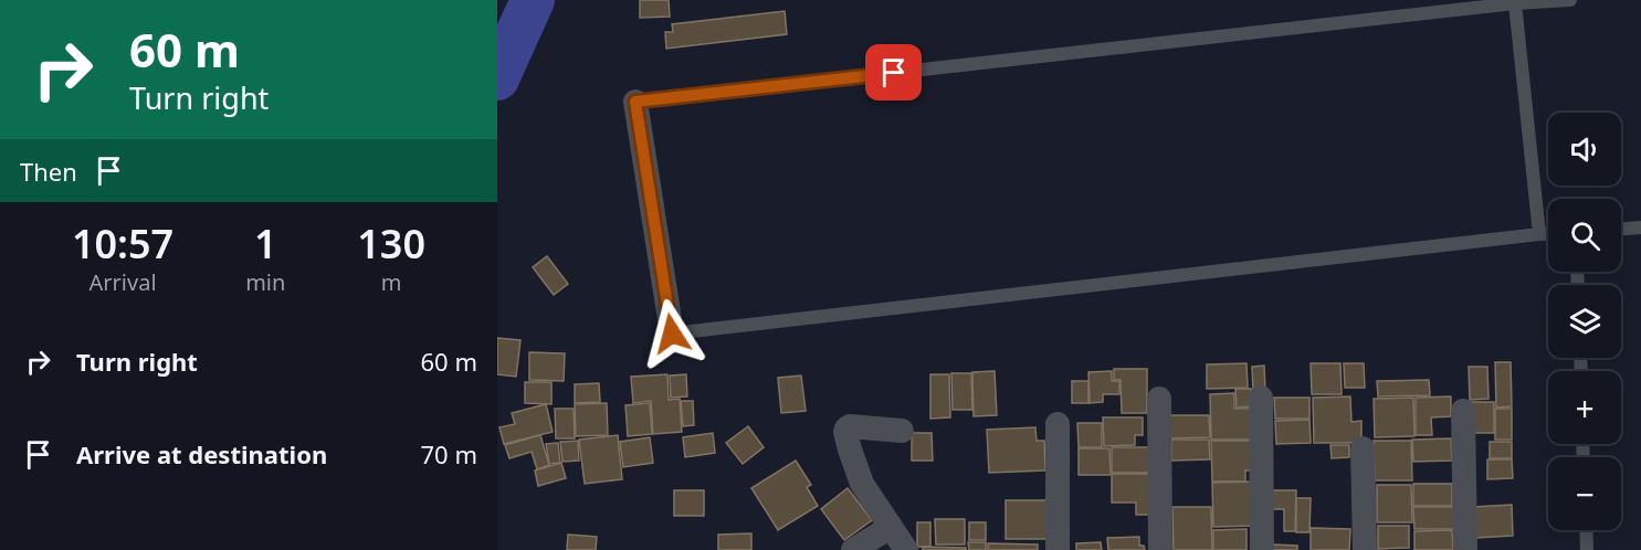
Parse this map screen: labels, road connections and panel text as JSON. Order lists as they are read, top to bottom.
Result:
{
  "page": {
    "turn": ["60 m", "Turn right"],
    "map_buttons": ["+", "−"],
    "then": "Then",
    "eta": [
      "10:57",
      "Arrival",
      "1",
      "min",
      "130",
      "m"
    ],
    "list": [
      {
        "name": "Turn right",
        "value": "60 m"
      },
      {
        "name": "Arrive at destination",
        "value": "70 m"
      }
    ]
  }
}
